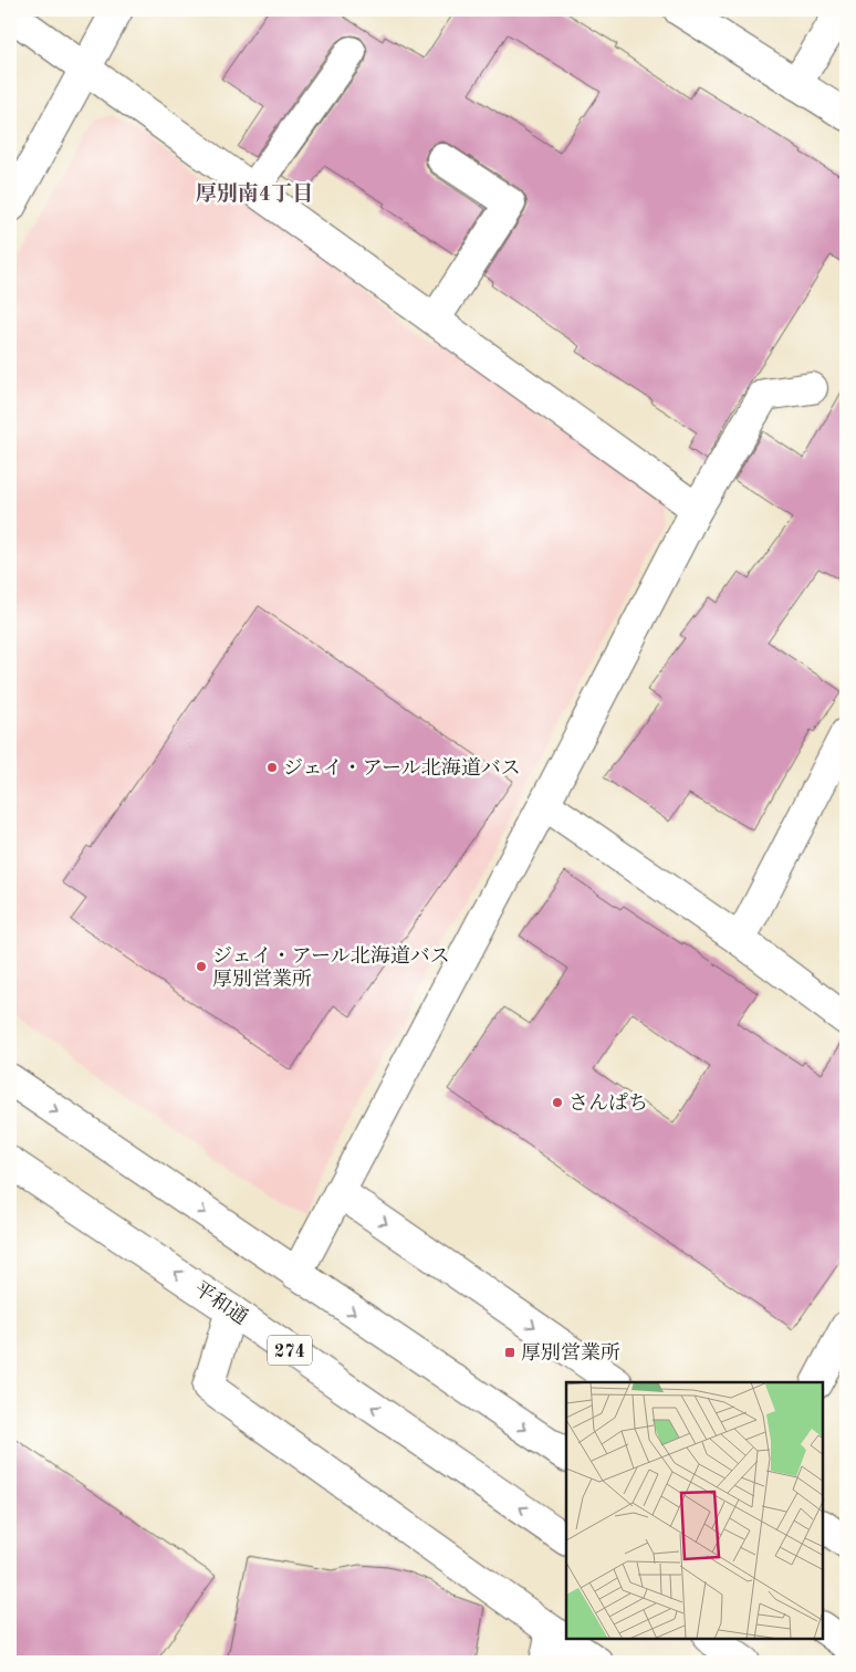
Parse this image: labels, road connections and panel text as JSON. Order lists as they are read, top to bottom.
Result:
{
  "streets": {
    "main road": ["平和通", "274"]
  },
  "districts": ["厚別南4丁目"],
  "places": {
    "other": ["ジェイ・アール北海道バス", "ジェイ・アール北海道バス 厚別営業所", "さんぱち"],
    "transit": ["厚別営業所"]
  }
}
